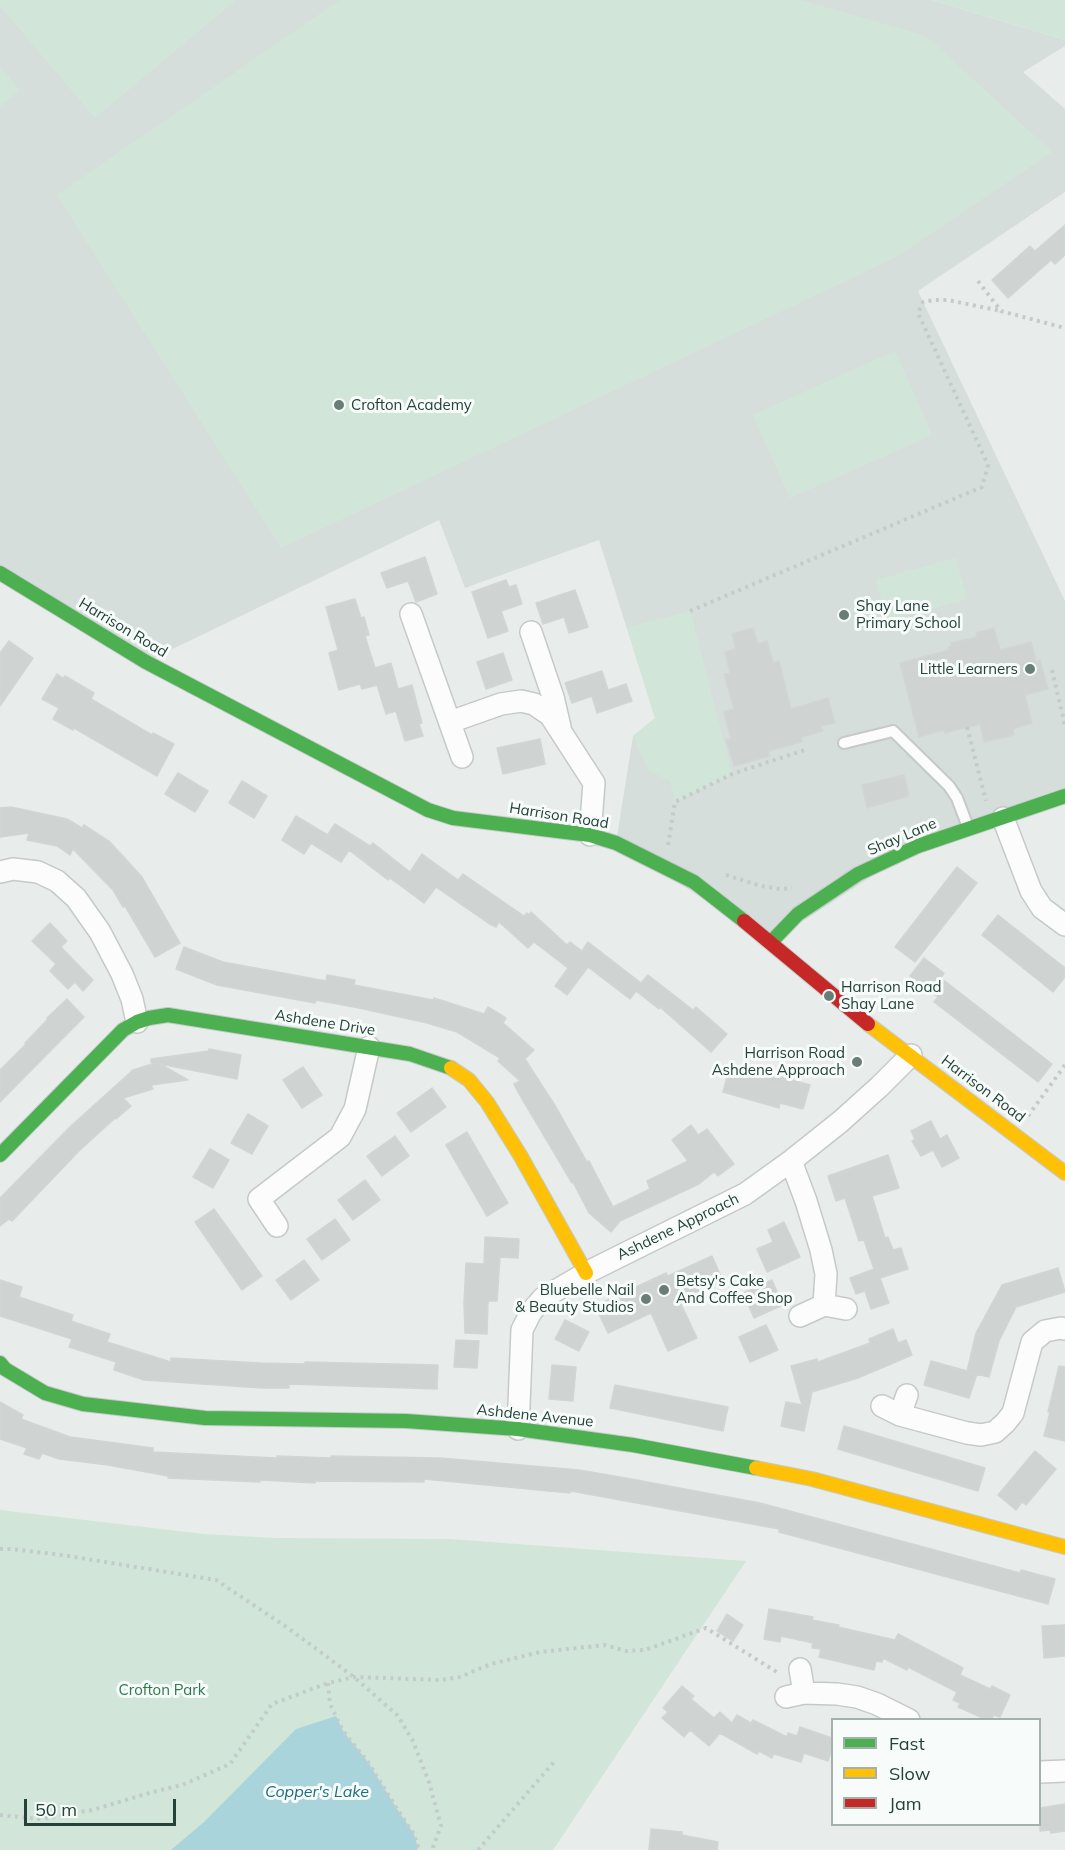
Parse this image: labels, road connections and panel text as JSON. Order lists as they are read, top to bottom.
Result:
{
  "streets": {
    "street": [
      "Harrison Road",
      "Shay Lane",
      "Ashdene Drive",
      "Ashdene Approach",
      "Ashdene Avenue"
    ]
  },
  "crossings": [
    ["Harrison Road", "Shay Lane"],
    ["Harrison Road", "Ashdene Approach"],
    ["Ashdene Drive", "Ashdene Approach"],
    ["Ashdene Approach", "Ashdene Avenue"]
  ],
  "water": ["Copper's Lake"],
  "parks": ["Crofton Park"],
  "places": [
    "Crofton Academy",
    "Shay Lane Primary School",
    "Little Learners",
    "Harrison Road Shay Lane",
    "Harrison Road Ashdene Approach",
    "Betsy's Cake And Coffee Shop",
    "Bluebelle Nail & Beauty Studios"
  ],
  "legend": ["Fast", "Slow", "Jam"],
  "scale_bar": "50 m"
}
